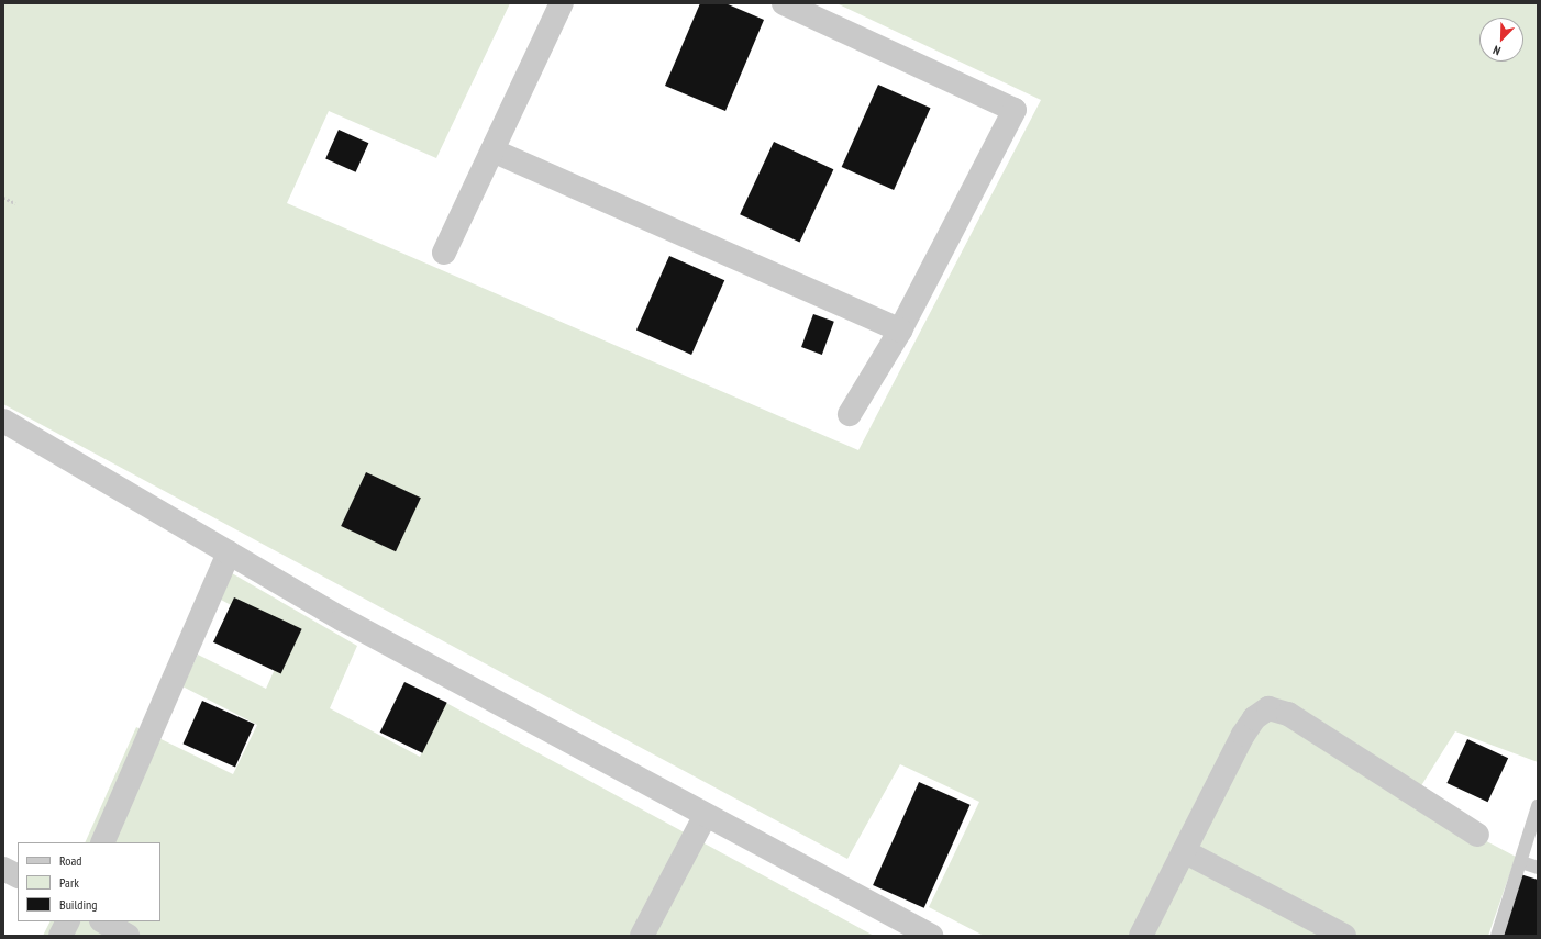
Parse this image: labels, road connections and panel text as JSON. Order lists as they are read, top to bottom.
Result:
{
  "legend": ["Road", "Park", "Building"],
  "north": "bottom left"
}
